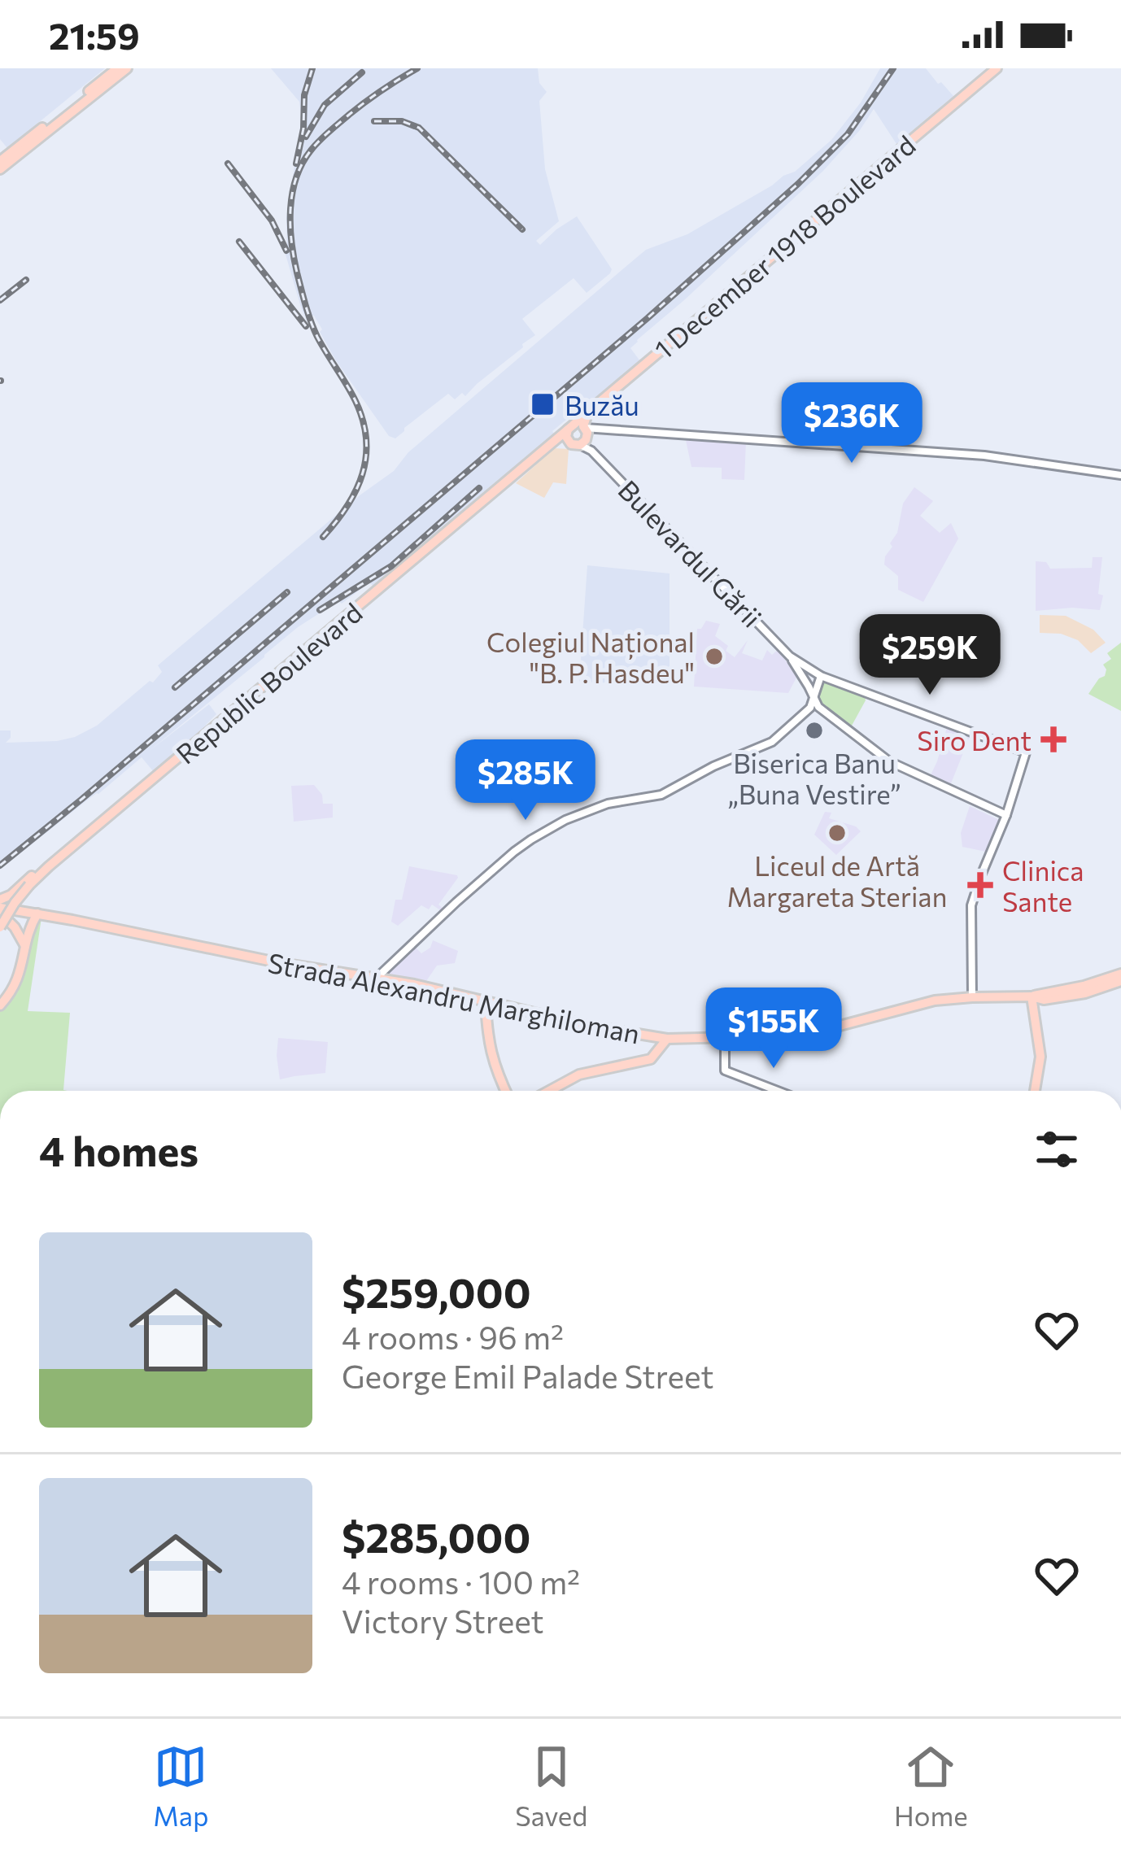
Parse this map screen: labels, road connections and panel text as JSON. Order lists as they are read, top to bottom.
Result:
{
  "streets": {
    "main road": ["1 December 1918 Boulevard", "Republic Boulevard", "Strada Alexandru Marghiloman"],
    "street": ["Bulevardul Gării"]
  },
  "crossings": [
    ["1 December 1918 Boulevard", "Republic Boulevard"]
  ],
  "places": {
    "transit": ["Buzău"],
    "other": ["Colegiul Național \"B. P. Hasdeu\"", "Biserica Banu „Buna Vestire”", "Liceul de Artă Margareta Sterian"],
    "health": ["Siro Dent", "Clinica Sante"]
  },
  "page": {
    "status": "21:59",
    "price": [
      "$236K",
      "$259K",
      "$285K",
      "$155K"
    ],
    "heading": "4 homes",
    "list": [
      {
        "name": "$259,000",
        "note": "4 rooms · 96 m² · George Emil Palade Street"
      },
      {
        "name": "$285,000",
        "note": "4 rooms · 100 m² · Victory Street"
      }
    ],
    "tabs": ["Map", "Saved", "Home"]
  }
}
